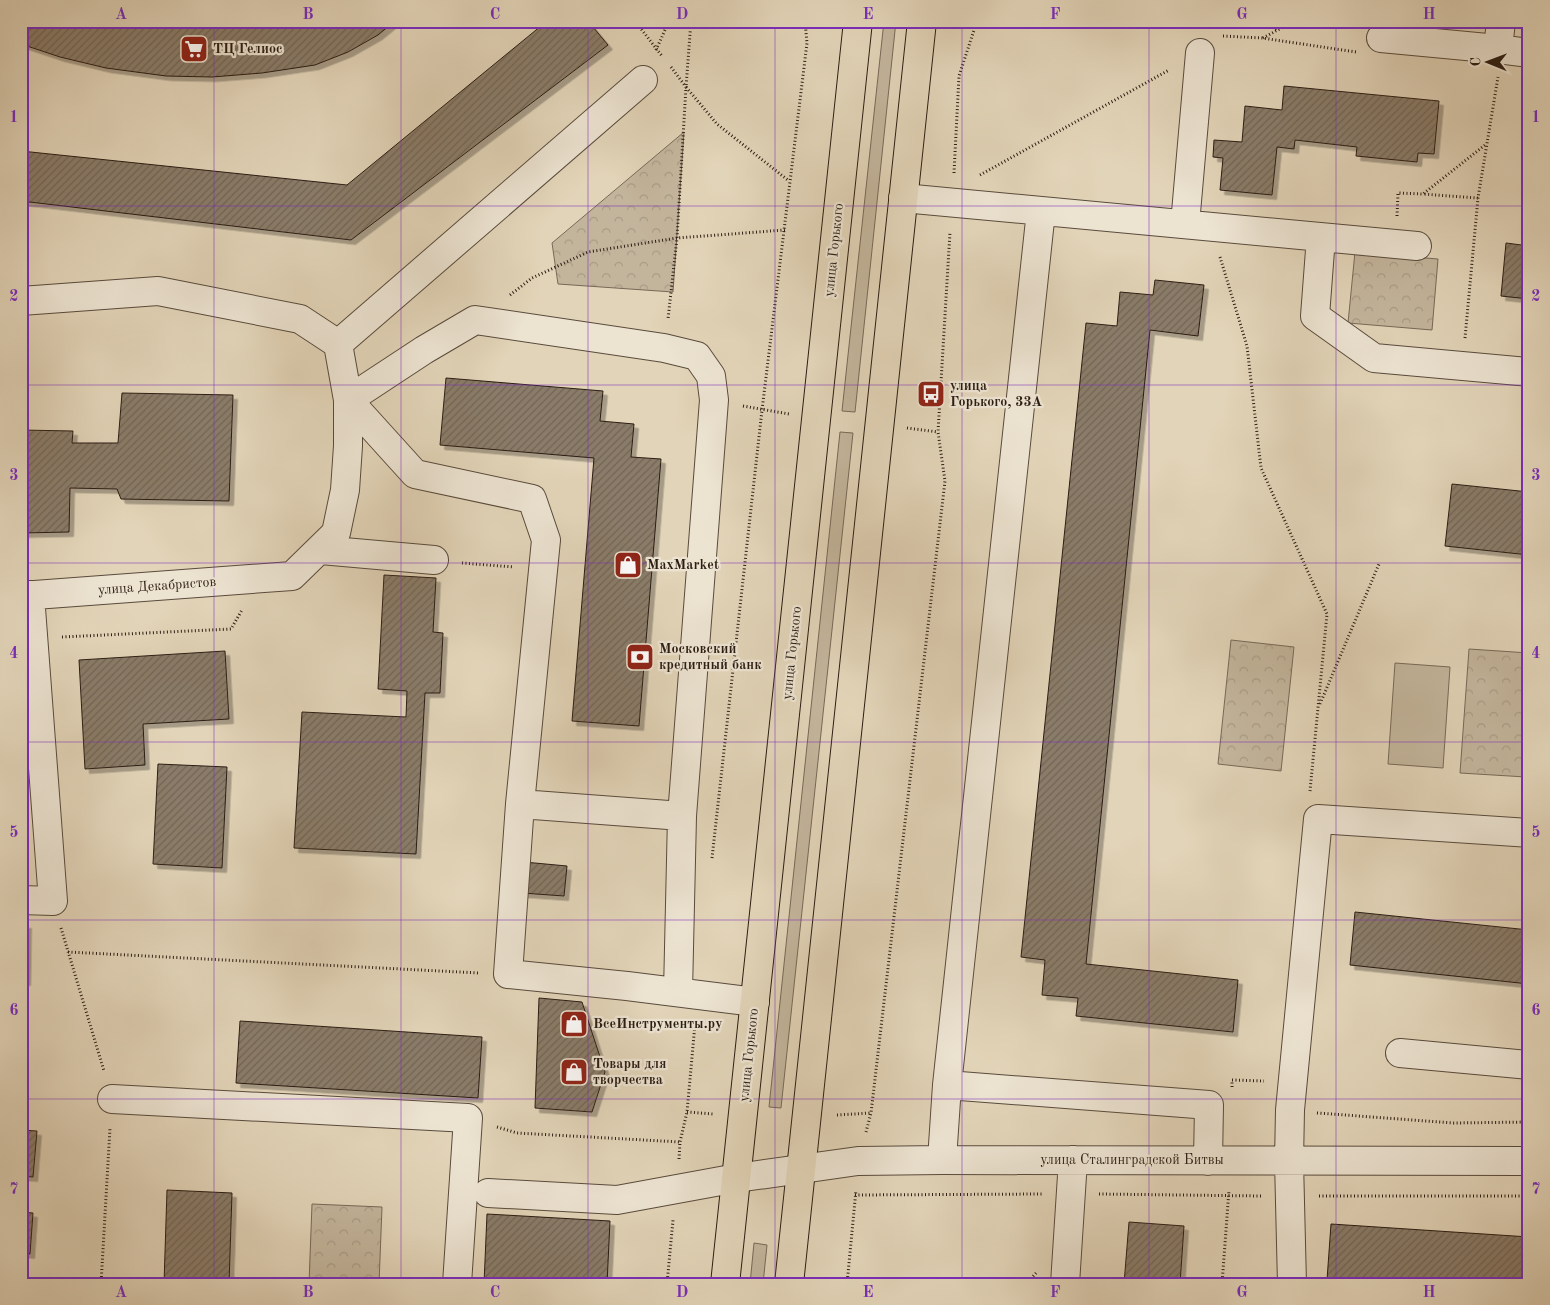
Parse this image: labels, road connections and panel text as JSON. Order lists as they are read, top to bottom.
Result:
{
  "streets": {
    "main road": ["улица Горького"],
    "street": ["улица Декабристов", "улица Сталинградской Битвы"]
  },
  "crossings": [
    ["улица Горького", "улица Сталинградской Битвы"]
  ],
  "places": {
    "supermarket": ["ТЦ Гелиос"],
    "bus stop": ["улица Горького, 33А"],
    "shop": ["MaxMarket", "ВсеИнструменты.ру", "Товары для творчества"],
    "bank": ["Московский кредитный банк"]
  },
  "north": "left",
  "grid": {
    "columns": [
      "A",
      "B",
      "C",
      "D",
      "E",
      "F",
      "G",
      "H"
    ],
    "rows": [
      "1",
      "2",
      "3",
      "4",
      "5",
      "6",
      "7"
    ]
  }
}
